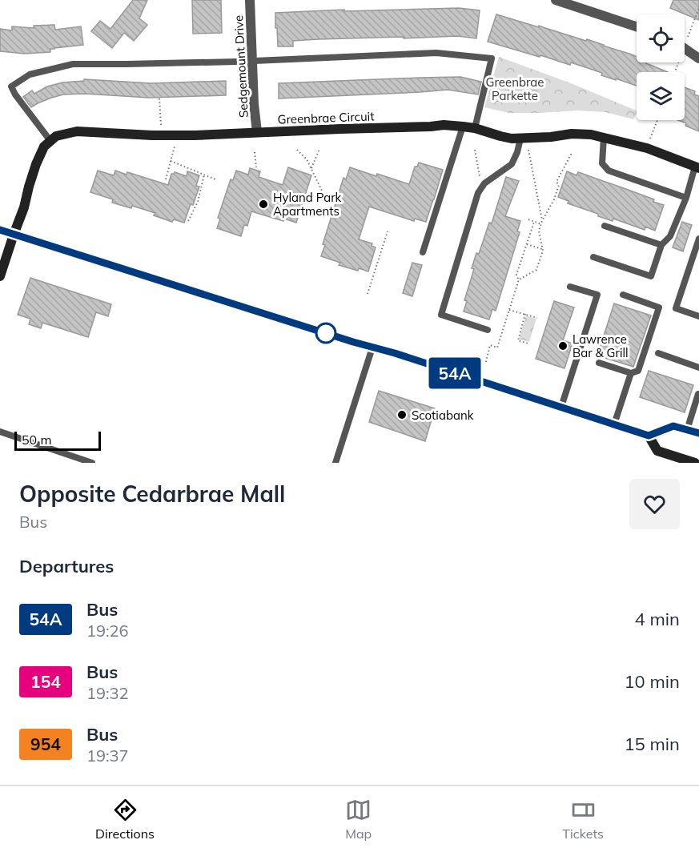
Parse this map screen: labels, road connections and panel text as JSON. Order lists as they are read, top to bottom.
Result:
{
  "streets": {
    "street": ["Sedgemount Drive", "Greenbrae Circuit"]
  },
  "crossings": [
    ["Sedgemount Drive", "Greenbrae Circuit"]
  ],
  "parks": ["Greenbrae Parkette"],
  "places": ["Hyland Park Apartments", "Lawrence Bar & Grill", "Scotiabank"],
  "lines": ["bus line 54A"],
  "scale_bar": "50 m",
  "page": {
    "on_map": "54A",
    "scale": "50 m",
    "heading": [
      ["Opposite Cedarbrae Mall", "Bus"],
      "Departures"
    ],
    "list": [
      {
        "mark": "54A",
        "name": "Bus",
        "note": "19:26",
        "value": "4 min"
      },
      {
        "mark": "154",
        "name": "Bus",
        "note": "19:32",
        "value": "10 min"
      },
      {
        "mark": "954",
        "name": "Bus",
        "note": "19:37",
        "value": "15 min"
      }
    ],
    "tabs": ["Directions", "Map", "Tickets"]
  }
}
